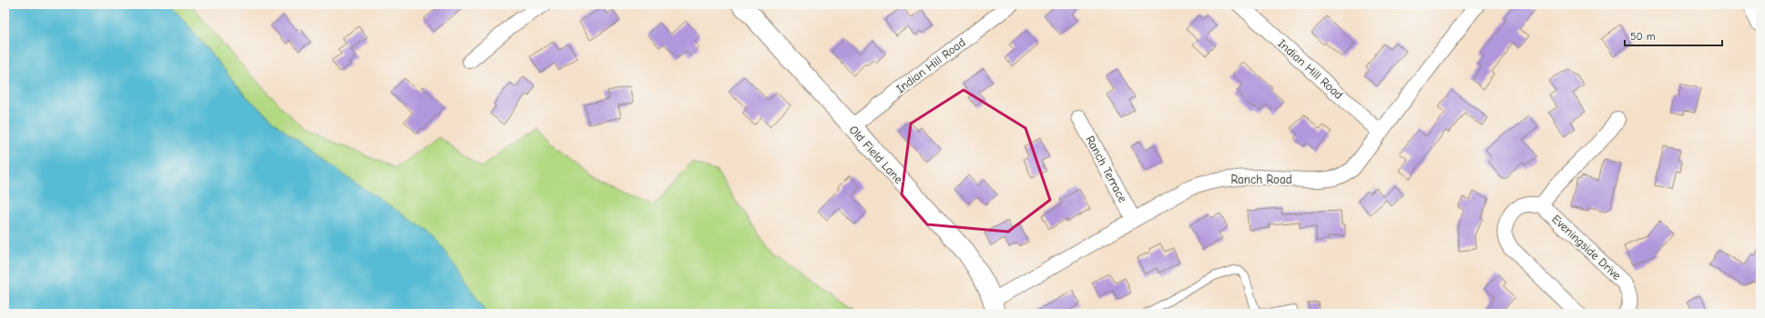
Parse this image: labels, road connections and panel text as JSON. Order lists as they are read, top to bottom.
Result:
{
  "streets": {
    "street": [
      "Indian Hill Road",
      "Old Field Lane",
      "Ranch Terrace",
      "Ranch Road",
      "Eveningside Drive"
    ]
  },
  "crossings": [
    ["Indian Hill Road", "Old Field Lane"],
    ["Indian Hill Road", "Ranch Road"],
    ["Old Field Lane", "Ranch Road"],
    ["Ranch Terrace", "Ranch Road"]
  ],
  "scale_bar": "50 m"
}
